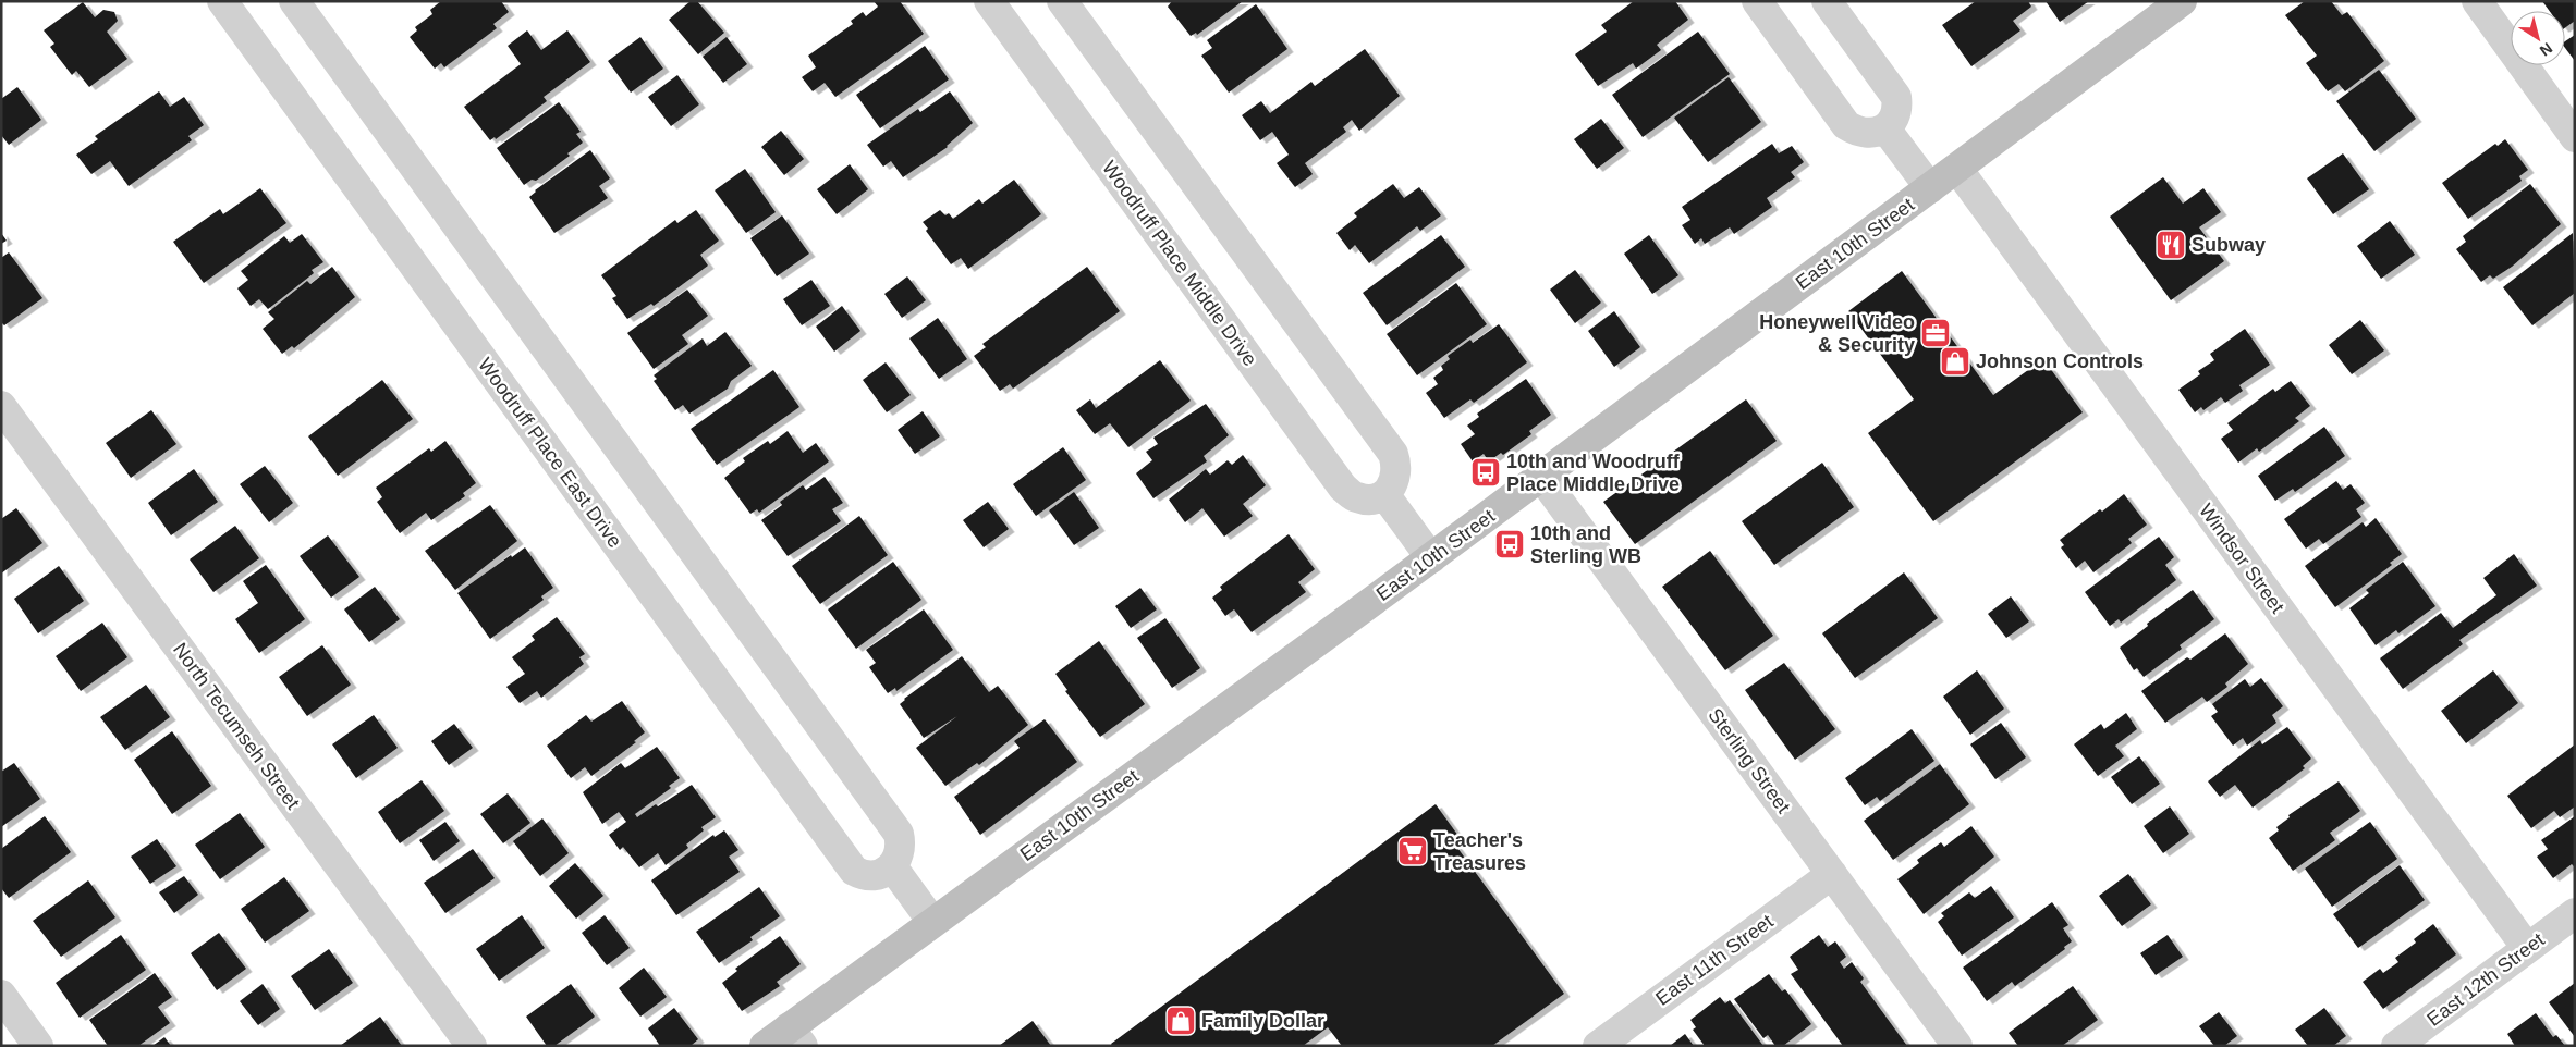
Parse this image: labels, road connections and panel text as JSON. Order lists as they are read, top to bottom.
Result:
{
  "streets": {
    "main road": ["East 10th Street"],
    "street": [
      "Woodruff Place Middle Drive",
      "Woodruff Place East Drive",
      "Windsor Street",
      "North Tecumseh Street",
      "Sterling Street",
      "East 11th Street",
      "East 12th Street"
    ]
  },
  "crossings": [
    ["East 10th Street", "Windsor Street"],
    ["East 10th Street", "Sterling Street"],
    ["Windsor Street", "East 12th Street"],
    ["Sterling Street", "East 11th Street"]
  ],
  "places": {
    "restaurant": ["Subway"],
    "office": ["Honeywell Video & Security"],
    "shop": ["Johnson Controls", "Family Dollar"],
    "bus stop": ["10th and Woodruff Place Middle Drive", "10th and Sterling WB"],
    "supermarket": ["Teacher's Treasures"]
  },
  "north": "bottom right"
}
